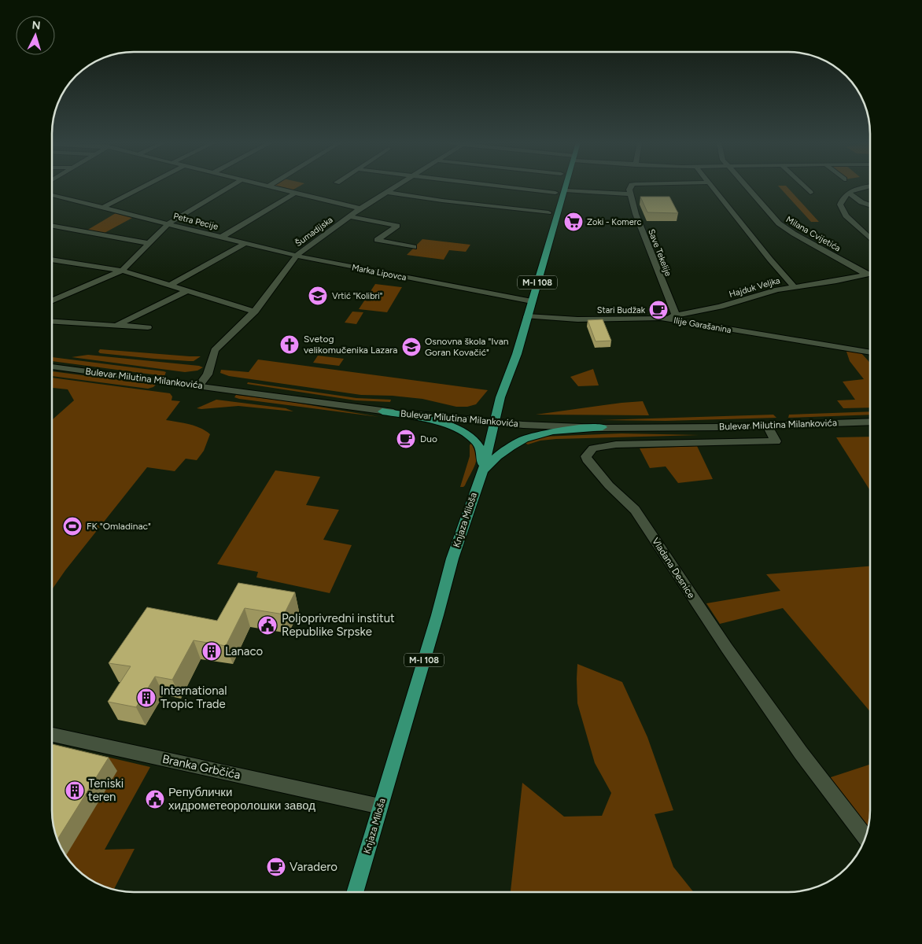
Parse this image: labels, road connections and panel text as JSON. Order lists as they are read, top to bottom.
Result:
{
  "streets": {
    "main road": ["M-I 108", "Knjaza Miloša"],
    "street": [
      "Petra Pecije",
      "Šumadijska",
      "Milana Cvijetića",
      "Save Tekelije",
      "Marka Lipovca",
      "Hajduk Veljka",
      "Ilije Garašanina",
      "Bulevar Milutina Milankovića",
      "Vladana Desnice",
      "Branka Grbčića"
    ]
  },
  "crossings": [
    ["Petra Pecije", "Šumadijska"],
    ["Petra Pecije", "Marka Lipovca"],
    ["Šumadijska", "Marka Lipovca"],
    ["Milana Cvijetića", "Hajduk Veljka"],
    ["Save Tekelije", "Hajduk Veljka"],
    ["Marka Lipovca", "Knjaza Miloša"],
    ["Hajduk Veljka", "Ilije Garašanina"],
    ["Ilije Garašanina", "Knjaza Miloša"],
    ["Bulevar Milutina Milankovića", "Knjaza Miloša"],
    ["Bulevar Milutina Milankovića", "Vladana Desnice"],
    ["Knjaza Miloša", "Branka Grbčića"]
  ],
  "places": {
    "supermarket": ["Zoki - Komerc"],
    "school or university": ["Vrtić \"Kolibri\"", "Osnovna škola \"Ivan Goran Kovačić\""],
    "cafe": ["Stari Budžak", "Duo", "Varadero"],
    "church": ["Svetog velikomučenika Lazara"],
    "sports": ["FK \"Omladinac\""],
    "public building": ["Poljoprivredni institut Republike Srpske", "Републички хидрометеоролошки завод"],
    "building": ["Lanaco", "International Tropic Trade", "Teniski teren"]
  },
  "north": "top"
}
